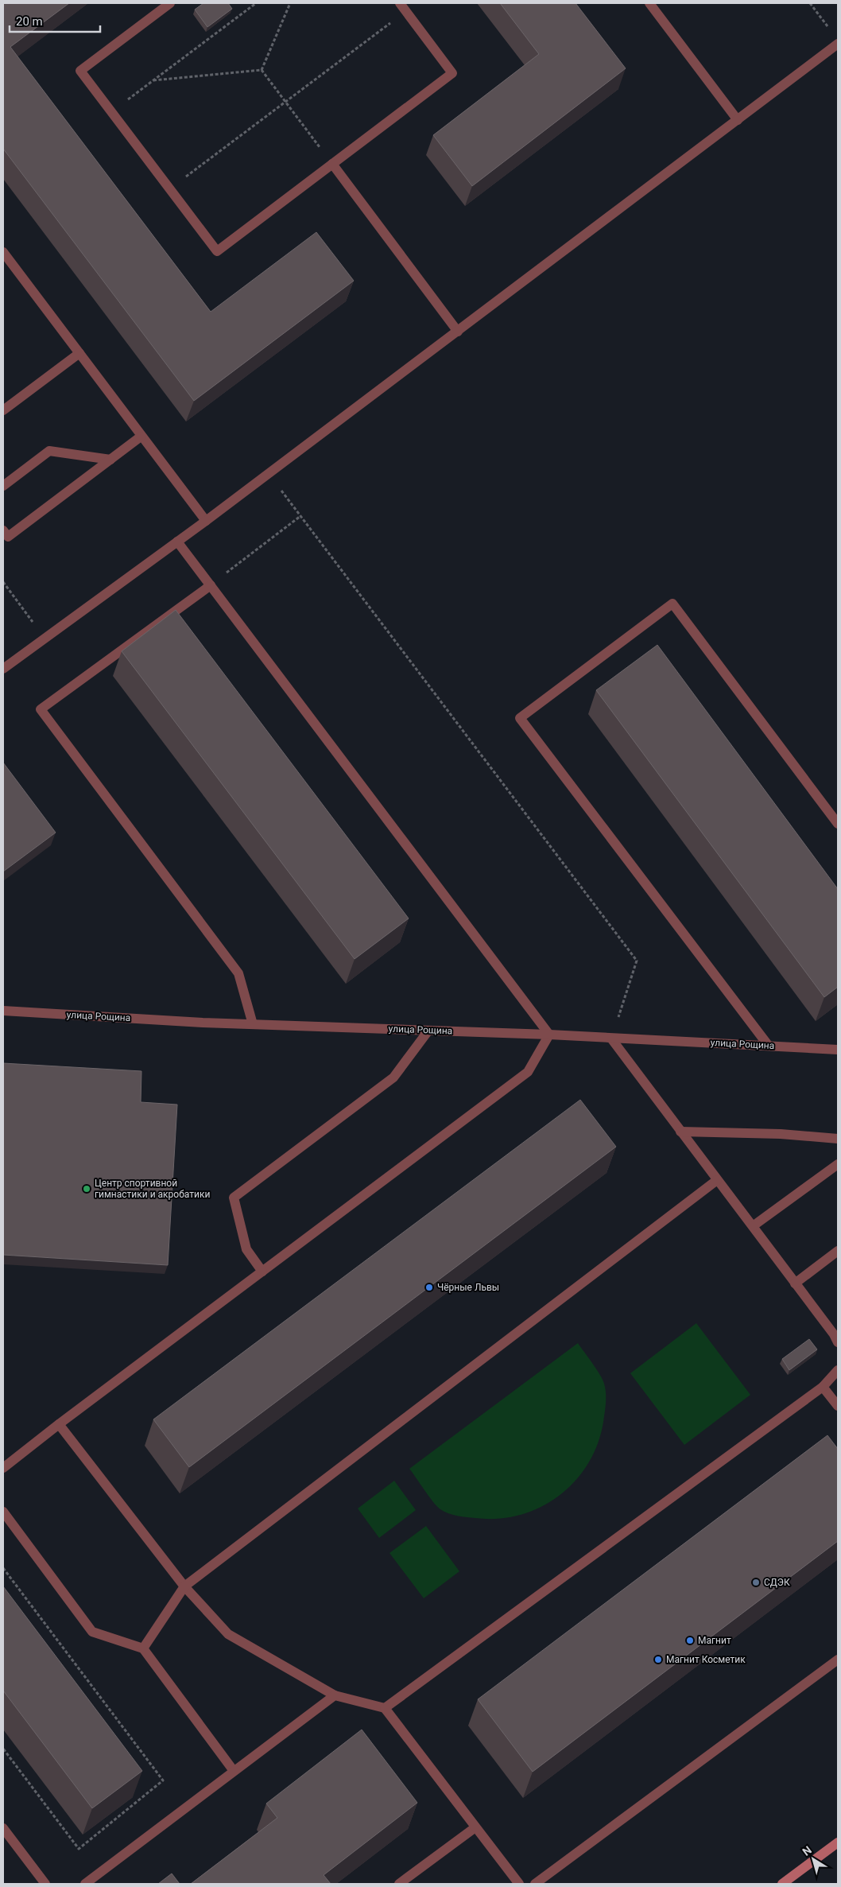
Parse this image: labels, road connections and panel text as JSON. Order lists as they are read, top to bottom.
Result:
{
  "streets": {
    "street": ["улица Рощина"]
  },
  "places": [
    "Центр спортивной гимнастики и акробатики",
    "Чёрные Львы",
    "СДЭК",
    "Магнит",
    "Магнит Косметик"
  ],
  "scale_bar": "20 m",
  "north": "top left"
}
